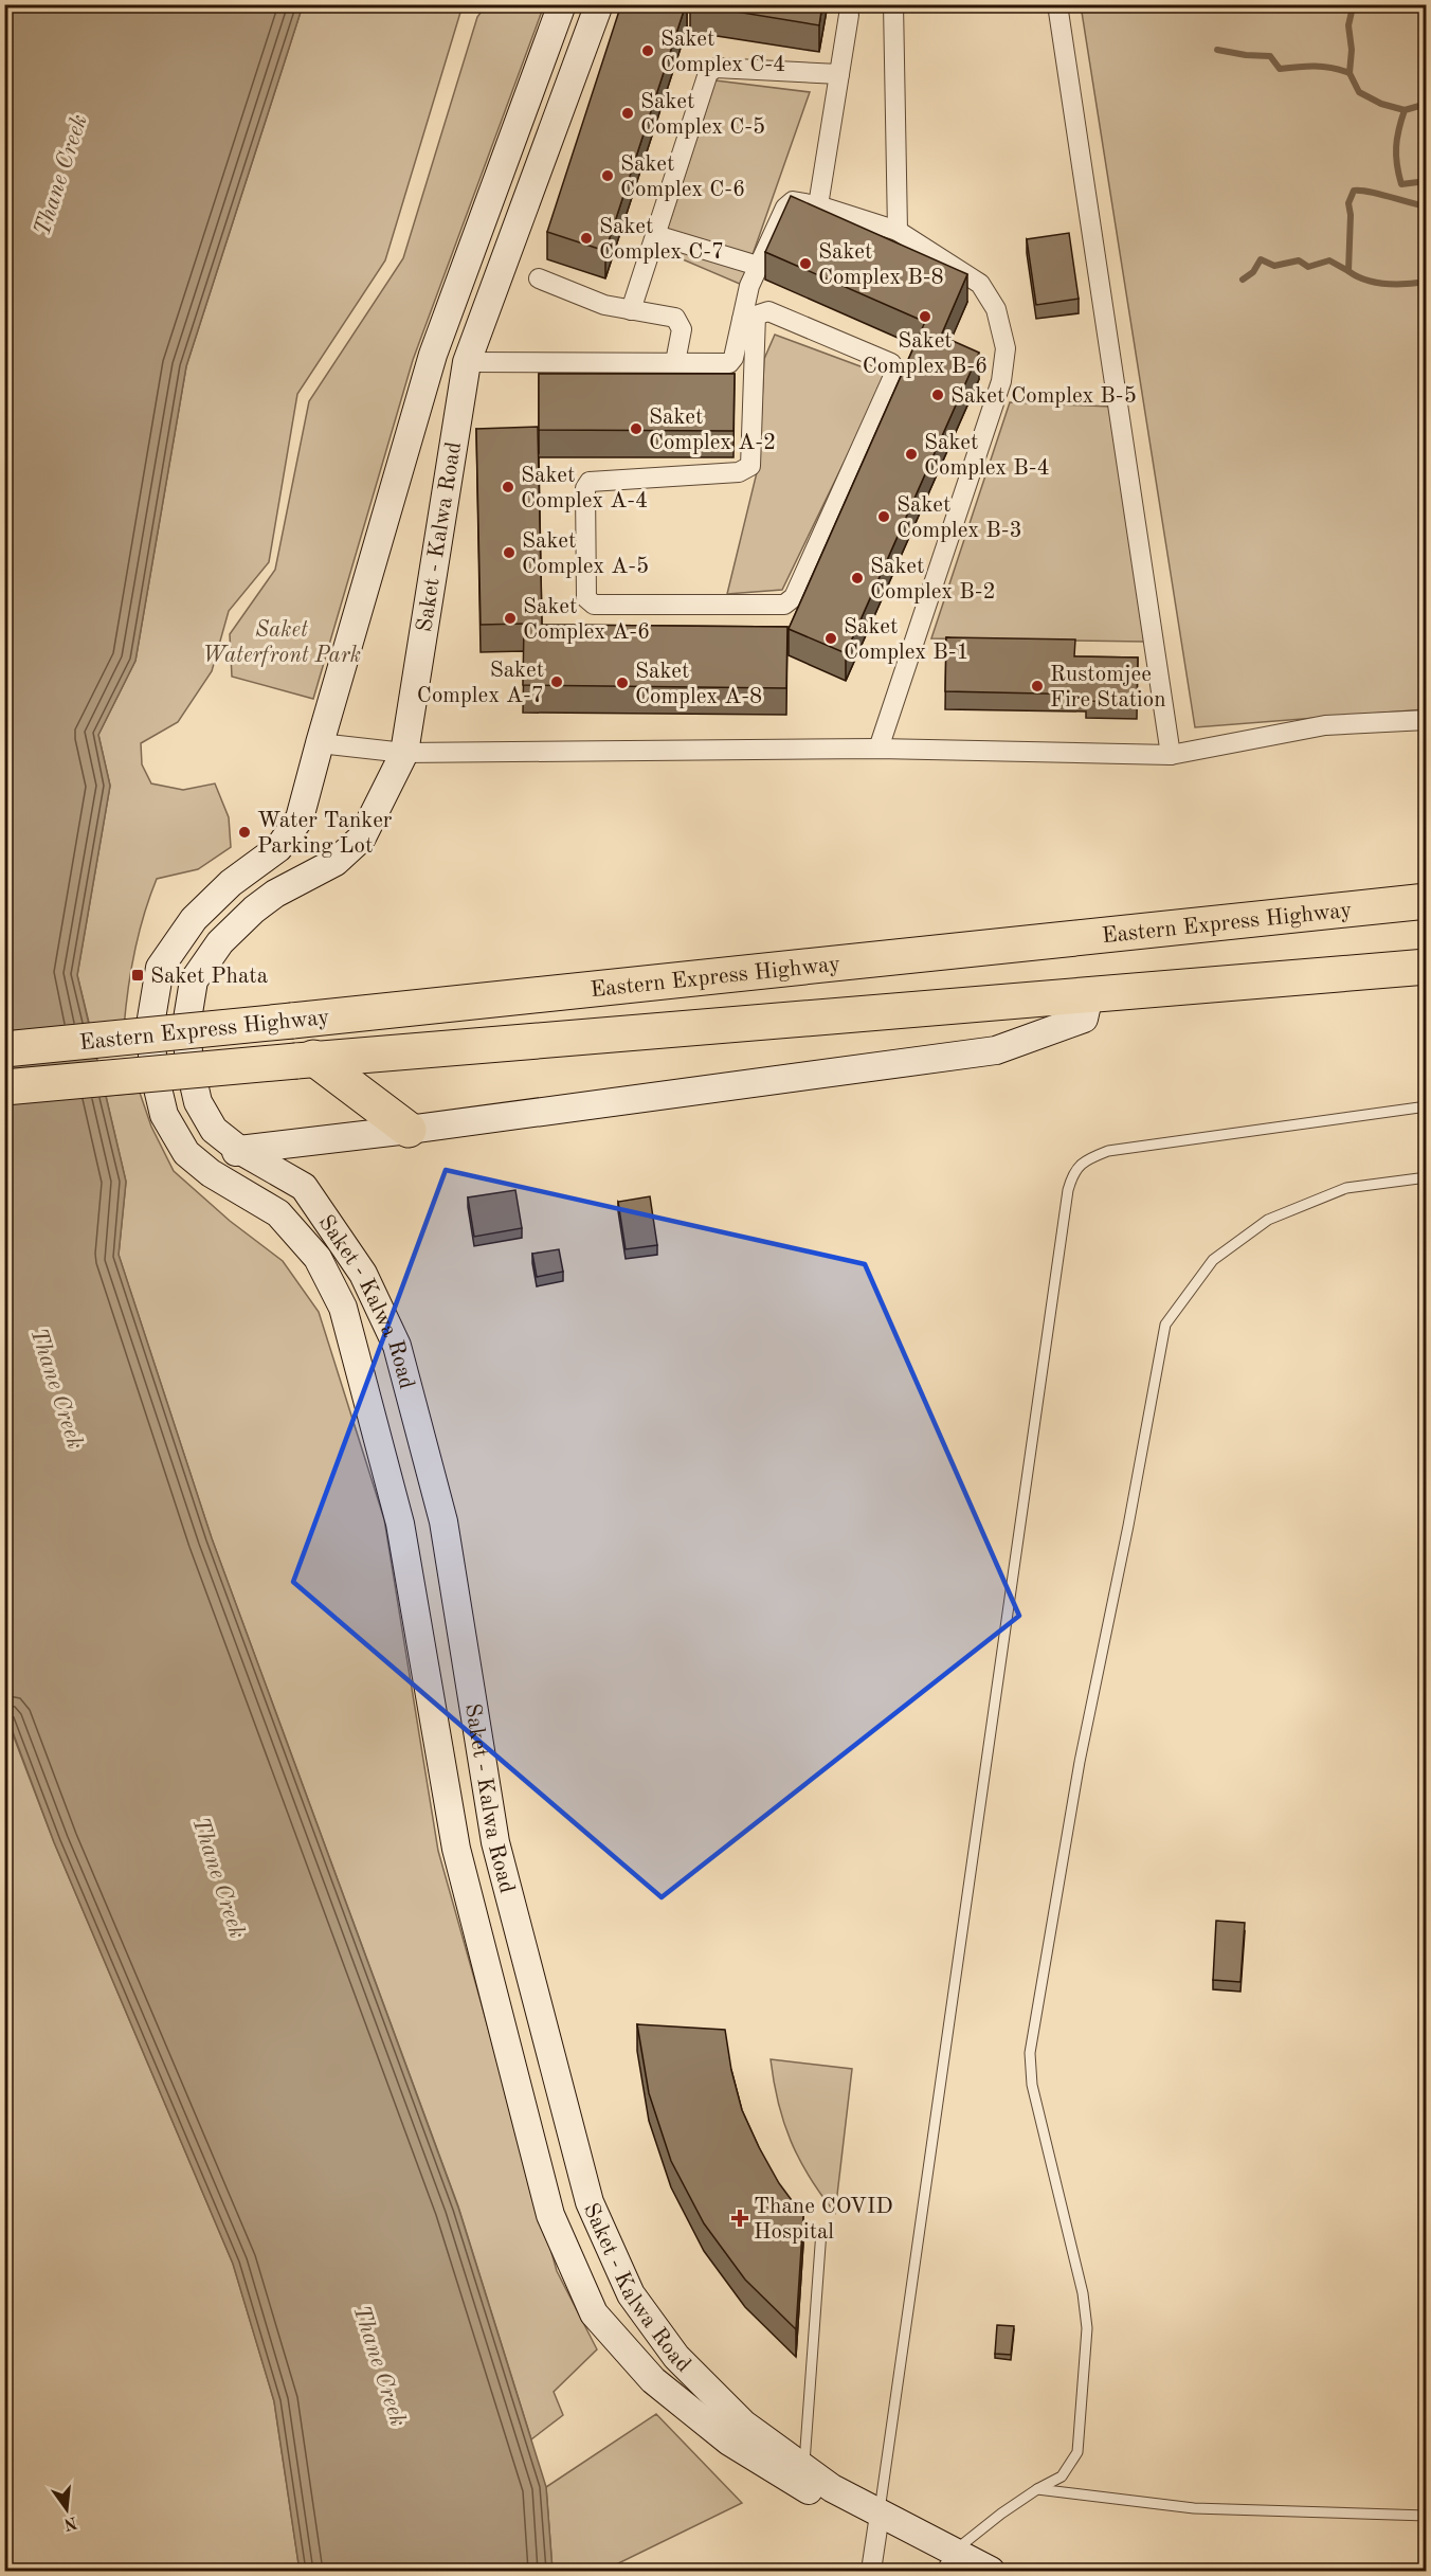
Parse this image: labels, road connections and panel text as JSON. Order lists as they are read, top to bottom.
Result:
{
  "streets": {
    "highway": ["Eastern Express Highway"],
    "main road": ["Saket - Kalwa Road"]
  },
  "water": ["Thane Creek"],
  "parks": ["Saket Waterfront Park"],
  "places": {
    "other": [
      "Saket Complex C-4",
      "Saket Complex C-5",
      "Saket Complex C-6",
      "Saket Complex C-7",
      "Saket Complex B-8",
      "Saket Complex B-6",
      "Saket Complex B-5",
      "Saket Complex A-2",
      "Saket Complex B-4",
      "Saket Complex A-4",
      "Saket Complex B-3",
      "Saket Complex A-5",
      "Saket Complex B-2",
      "Saket Complex A-6",
      "Saket Complex B-1",
      "Saket Complex A-7",
      "Saket Complex A-8",
      "Rustomjee Fire Station",
      "Water Tanker Parking Lot"
    ],
    "transit": ["Saket Phata"],
    "health": ["Thane COVID Hospital"]
  },
  "north": "bottom"
}
